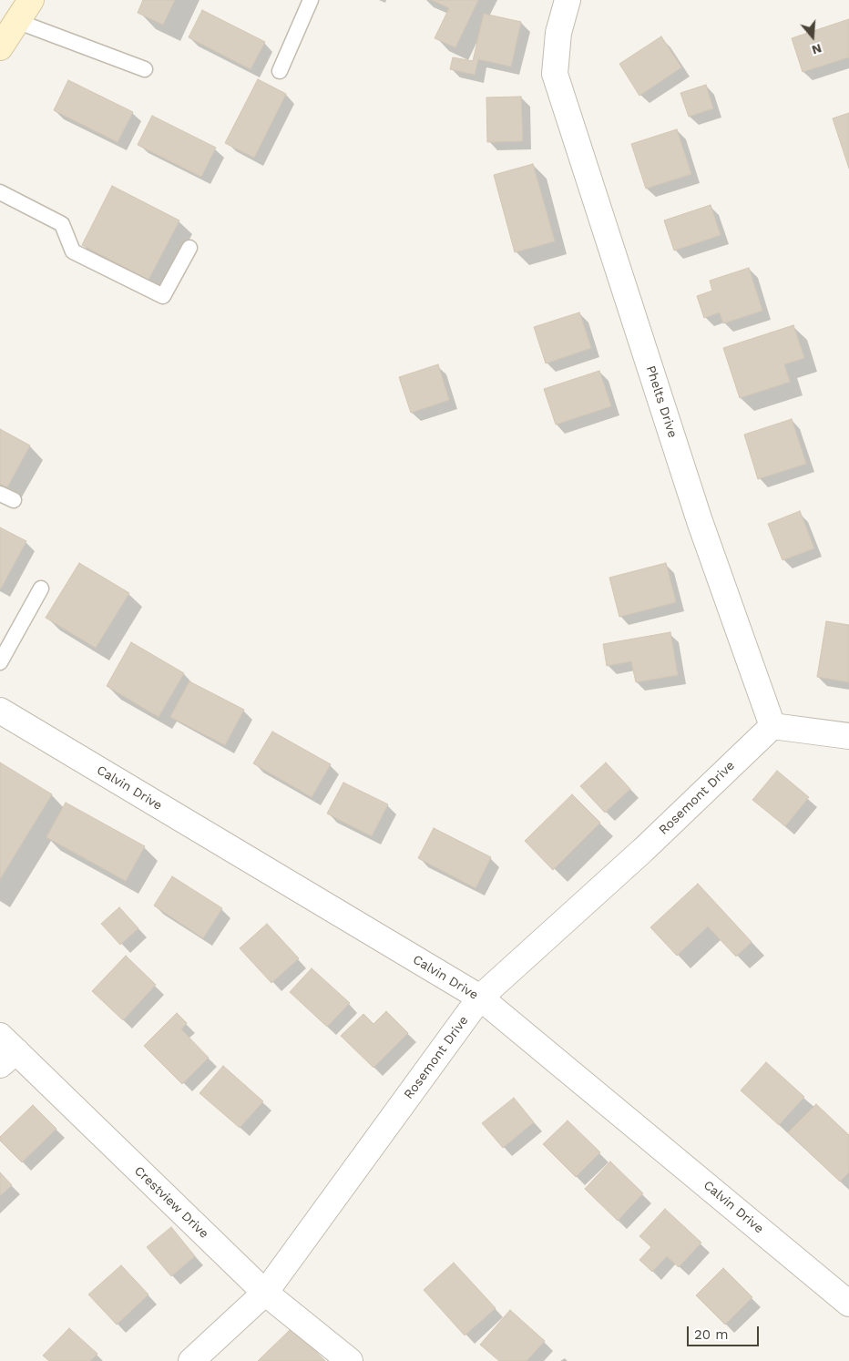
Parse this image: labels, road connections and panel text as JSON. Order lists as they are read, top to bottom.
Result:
{
  "streets": {
    "street": [
      "Phelts Drive",
      "Calvin Drive",
      "Rosemont Drive",
      "Crestview Drive"
    ]
  },
  "crossings": [
    ["Phelts Drive", "Rosemont Drive"],
    ["Calvin Drive", "Rosemont Drive"],
    ["Rosemont Drive", "Crestview Drive"]
  ],
  "scale_bar": "20 m",
  "north": "bottom"
}
